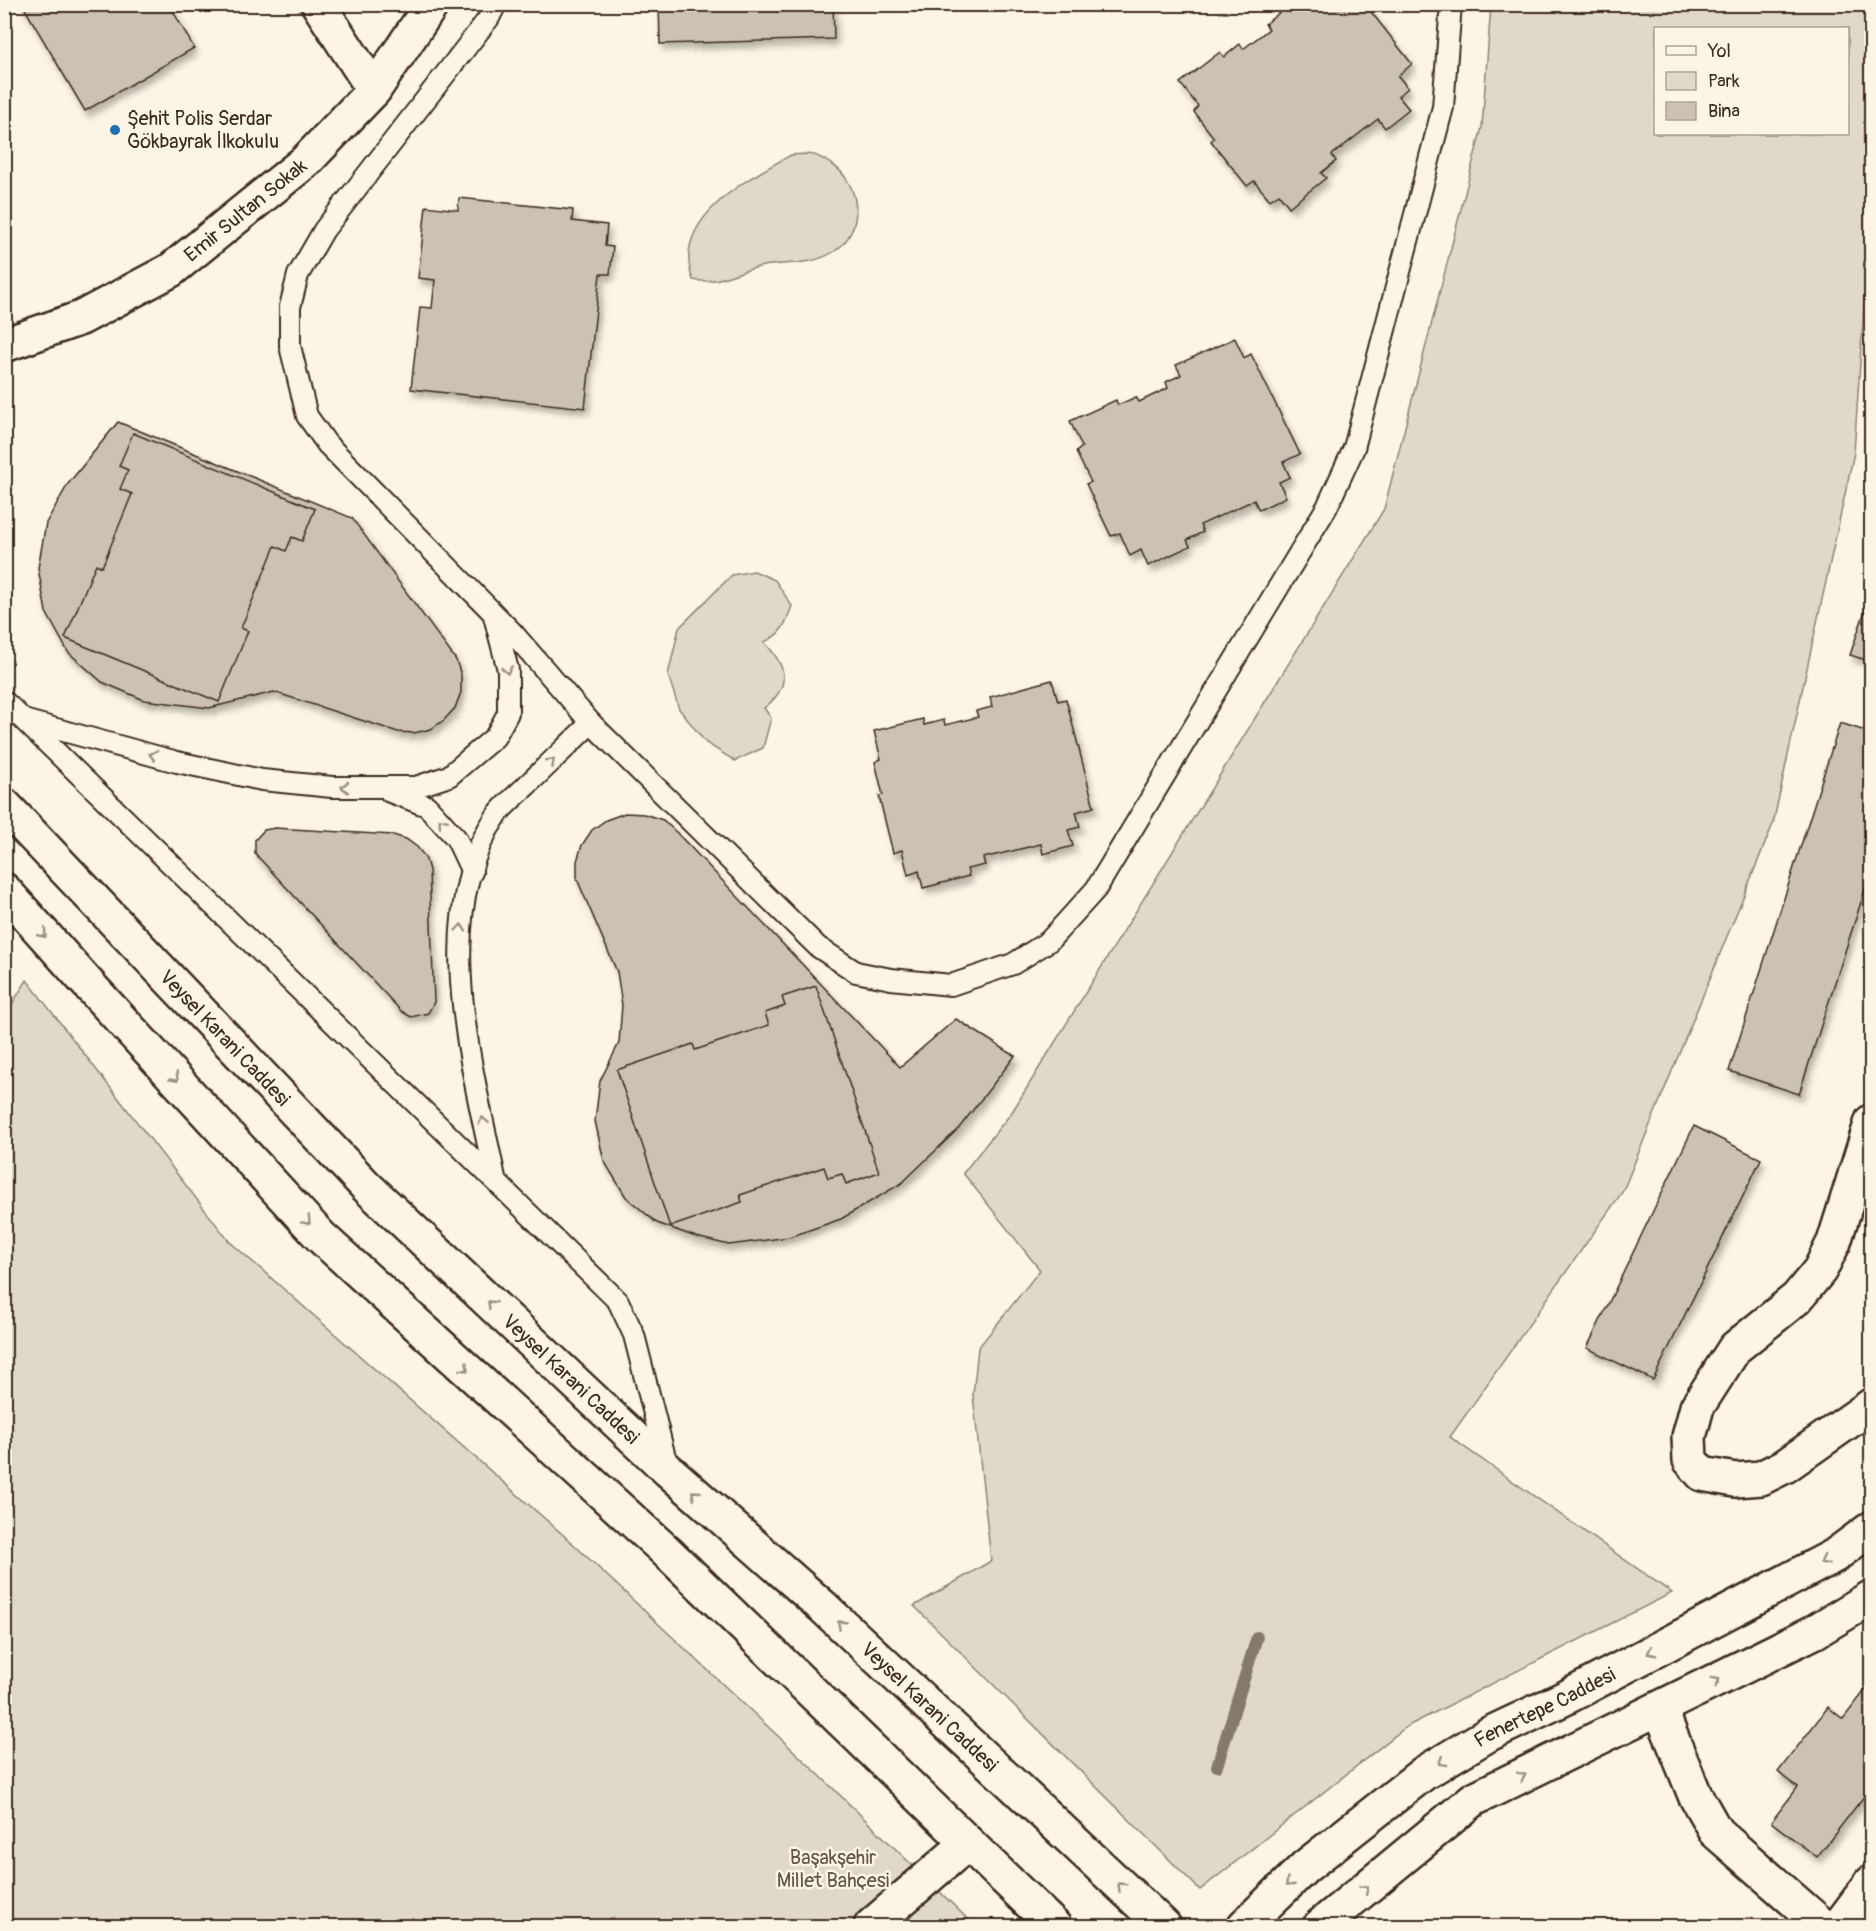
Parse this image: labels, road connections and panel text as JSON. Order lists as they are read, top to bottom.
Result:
{
  "streets": {
    "street": ["Emir Sultan Sokak", "Veysel Karani Caddesi", "Fenertepe Caddesi"]
  },
  "parks": ["Başakşehir Millet Bahçesi"],
  "places": ["Şehit Polis Serdar Gökbayrak İlkokulu"],
  "legend": ["Yol", "Park", "Bina"]
}
